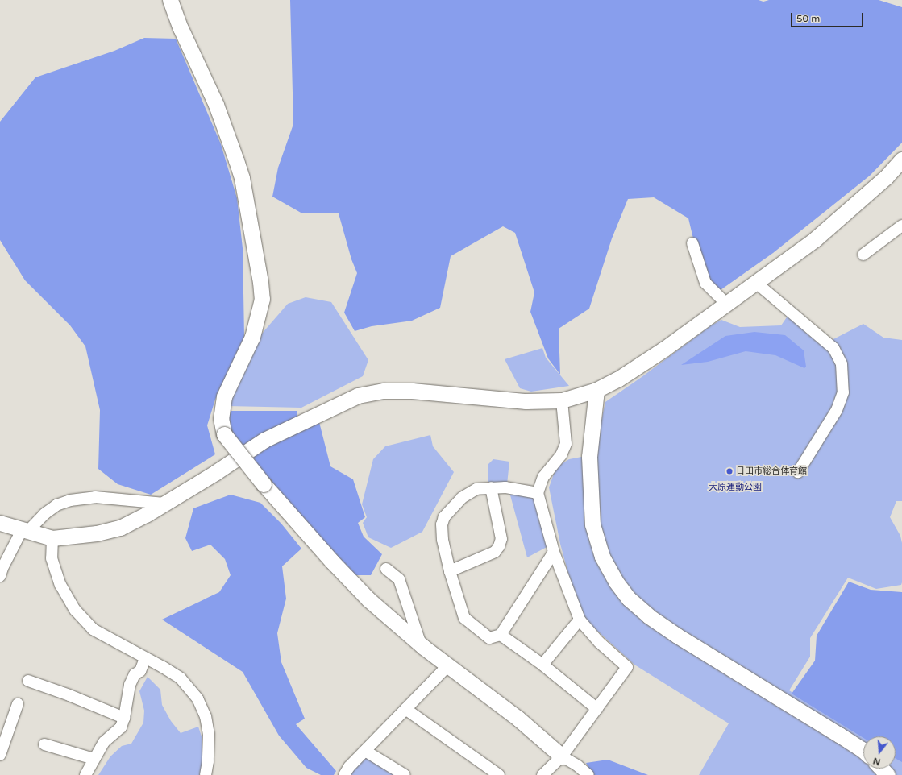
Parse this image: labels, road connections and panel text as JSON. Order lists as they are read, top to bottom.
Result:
{
  "parks": ["大原運動公園"],
  "places": ["日田市総合体育館"],
  "scale_bar": "50 m",
  "north": "bottom"
}
